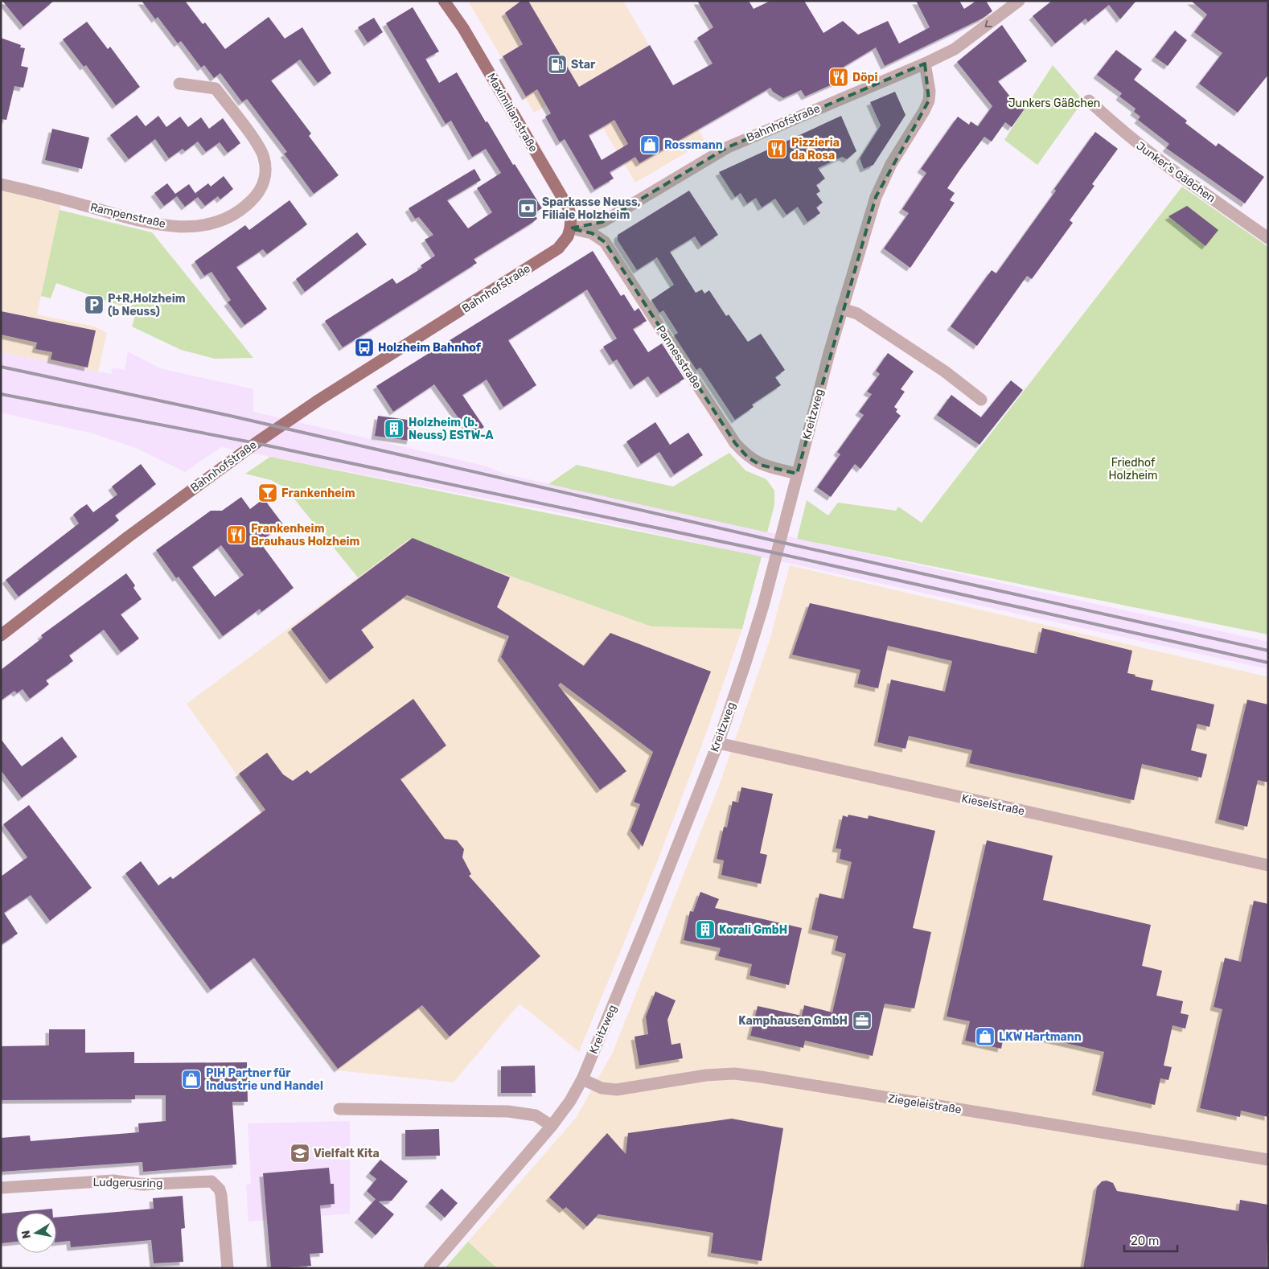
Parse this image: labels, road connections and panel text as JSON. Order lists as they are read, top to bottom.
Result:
{
  "streets": {
    "main road": ["Maximilianstraße", "Bahnhofstraße"],
    "street": [
      "Junker's Gäßchen",
      "Rampenstraße",
      "Pannesstraße",
      "Kreitzweg",
      "Kieselstraße",
      "Ziegeleistraße",
      "Ludgerusring"
    ]
  },
  "crossings": [
    ["Maximilianstraße", "Bahnhofstraße"],
    ["Maximilianstraße", "Pannesstraße"],
    ["Bahnhofstraße", "Pannesstraße"],
    ["Bahnhofstraße", "Kreitzweg"],
    ["Pannesstraße", "Kreitzweg"],
    ["Kreitzweg", "Kieselstraße"],
    ["Kreitzweg", "Ziegeleistraße"]
  ],
  "parks": ["Junkers Gäßchen", "Friedhof Holzheim"],
  "places": {
    "fuel station": ["Star"],
    "restaurant": ["Döpi", "Pizzieria da Rosa", "Frankenheim Brauhaus Holzheim"],
    "shop": ["Rossmann", "LKW Hartmann", "PIH Partner für Industrie und Handel"],
    "bank": ["Sparkasse Neuss, Filiale Holzheim"],
    "parking": ["P+R,Holzheim (b Neuss)"],
    "bus stop": ["Holzheim Bahnhof"],
    "building": ["Holzheim (b. Neuss) ESTW-A", "Korali GmbH"],
    "bar": ["Frankenheim"],
    "office": ["Kamphausen GmbH"],
    "school or university": ["Vielfalt Kita"]
  },
  "scale_bar": "20 m",
  "north": "left"
}
